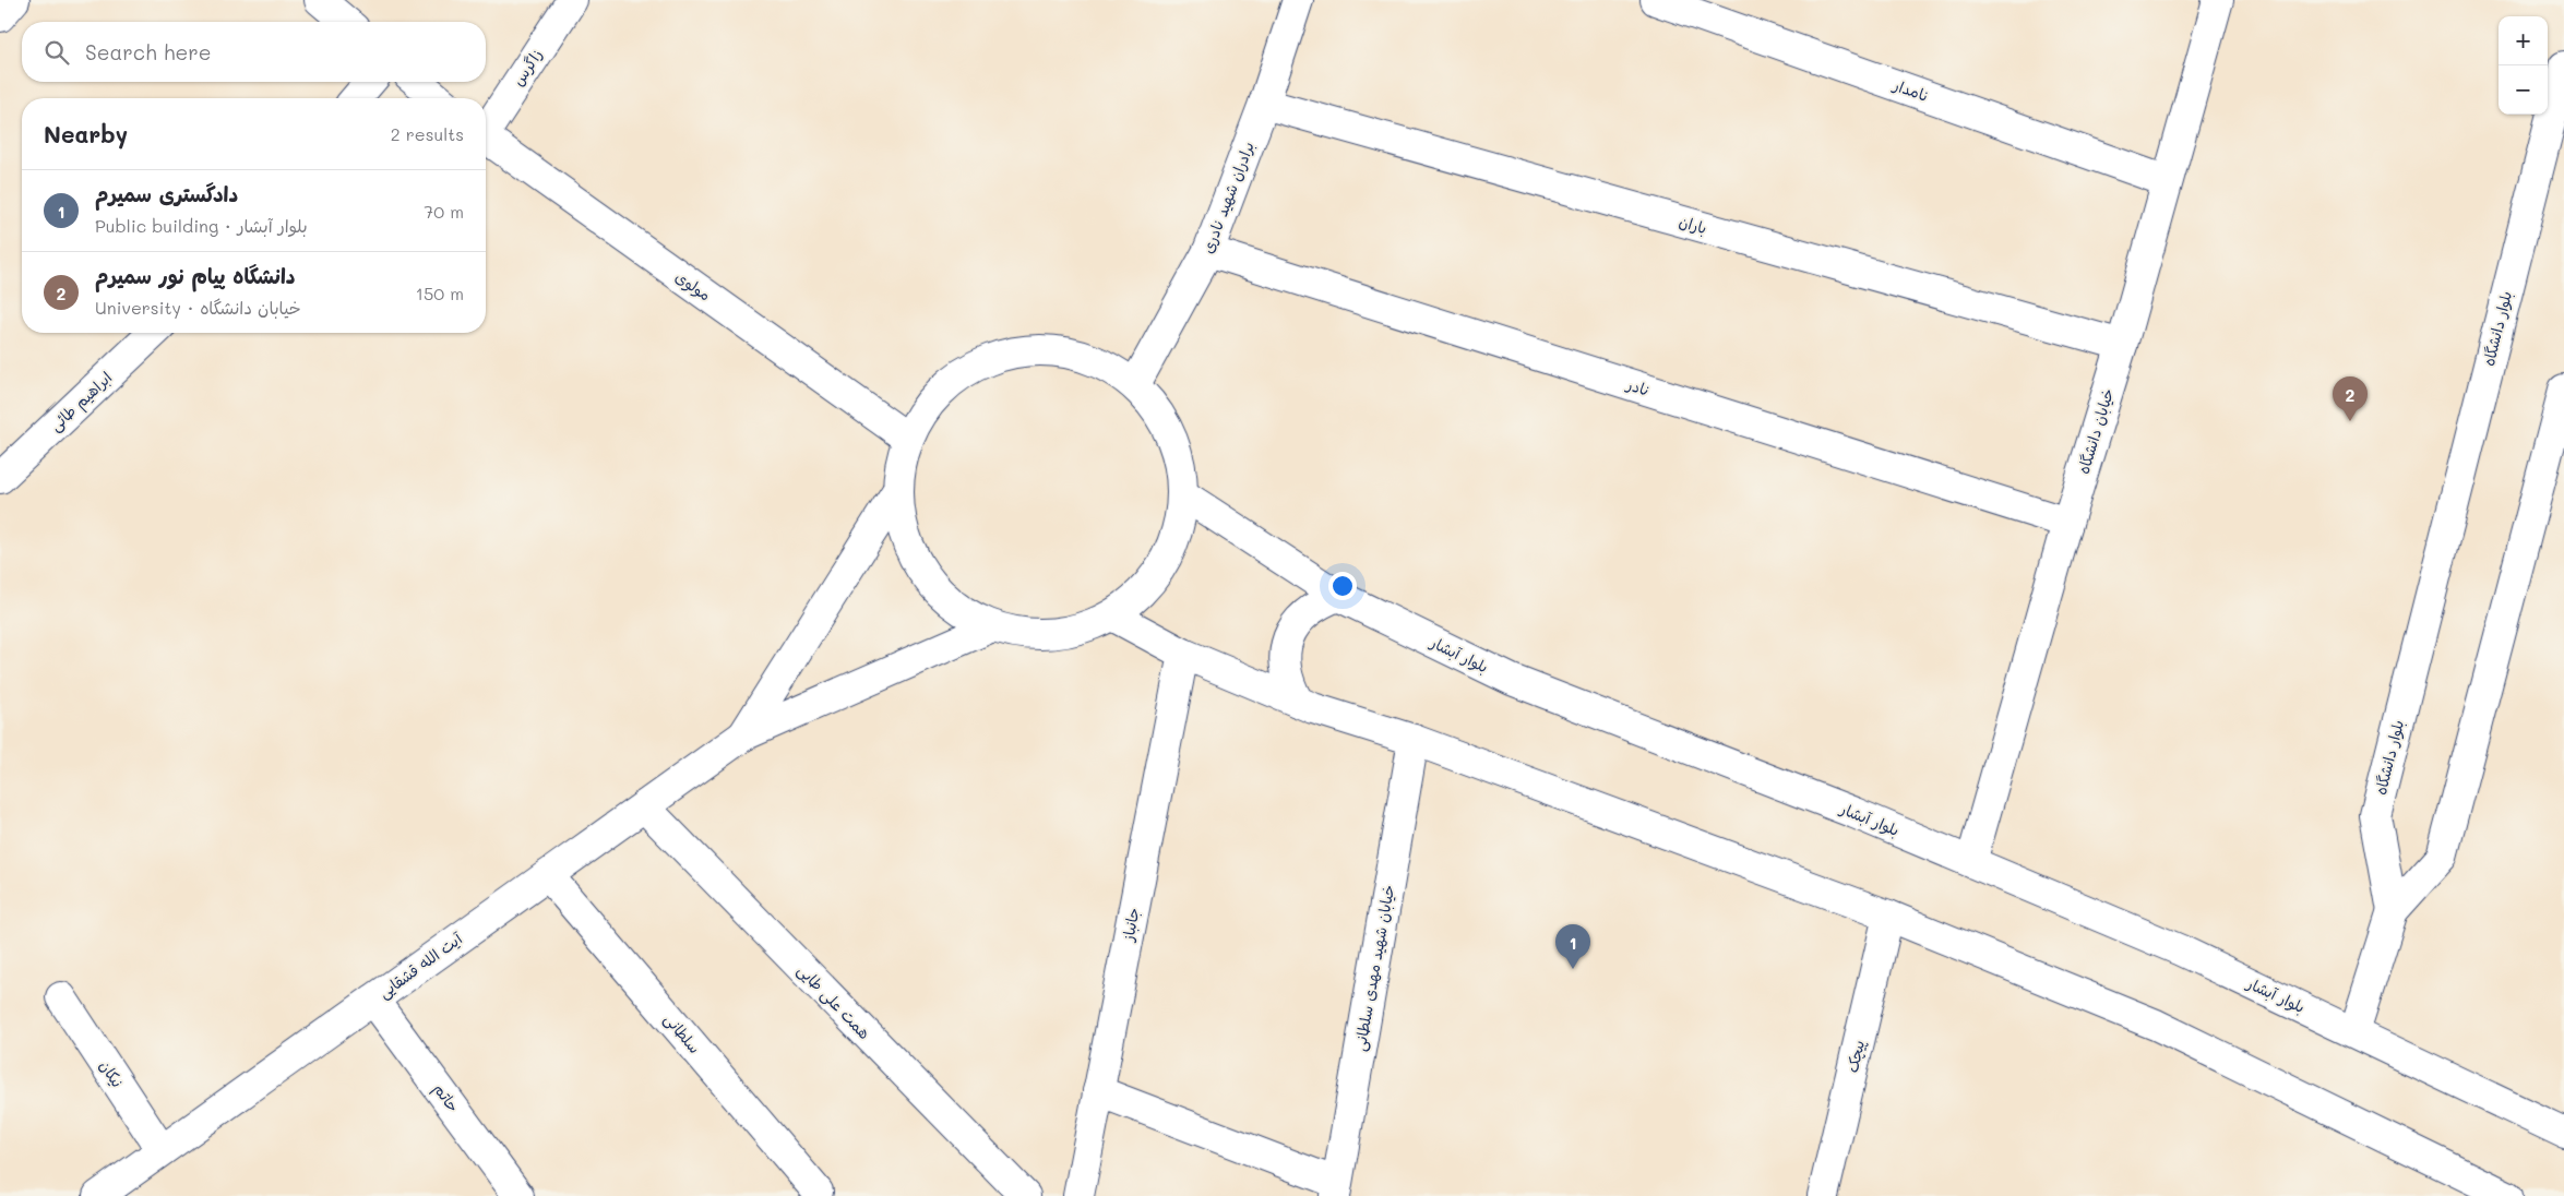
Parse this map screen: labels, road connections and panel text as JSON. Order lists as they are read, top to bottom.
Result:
{
  "streets": {
    "street": [
      "زاگرس",
      "نامدار",
      "برادران شهید نادری",
      "باران",
      "مولوی",
      "بلوار دانشگاه",
      "نادر",
      "ابراهیم طائی",
      "خیابان دانشگاه",
      "بلوار آبشار",
      "جانباز",
      "آیت الله قشقایی",
      "خیابان شهید مهدی سلطانی",
      "همت علی طایی",
      "سلطانی",
      "پیچک",
      "نیکان",
      "حاتم"
    ]
  },
  "crossings": [
    ["نامدار", "خیابان دانشگاه"],
    ["برادران شهید نادری", "باران"],
    ["برادران شهید نادری", "نادر"],
    ["باران", "خیابان دانشگاه"],
    ["نادر", "خیابان دانشگاه"],
    ["خیابان دانشگاه", "بلوار آبشار"],
    ["آیت الله قشقایی", "همت علی طایی"],
    ["آیت الله قشقایی", "سلطانی"],
    ["آیت الله قشقایی", "نیکان"],
    ["آیت الله قشقایی", "حاتم"]
  ],
  "page": {
    "map_buttons": ["+", "−"],
    "search": "Search here",
    "heading": ["Nearby", "2 results"],
    "list": [
      {
        "mark": "1",
        "name": "دادگستری سمیرم",
        "note": "Public building · بلوار آبشار",
        "value": "70 m"
      },
      {
        "mark": "2",
        "name": "دانشگاه پیام نور سمیرم",
        "note": "University · خیابان دانشگاه",
        "value": "150 m"
      }
    ],
    "pins": ["2", "1"]
  }
}
